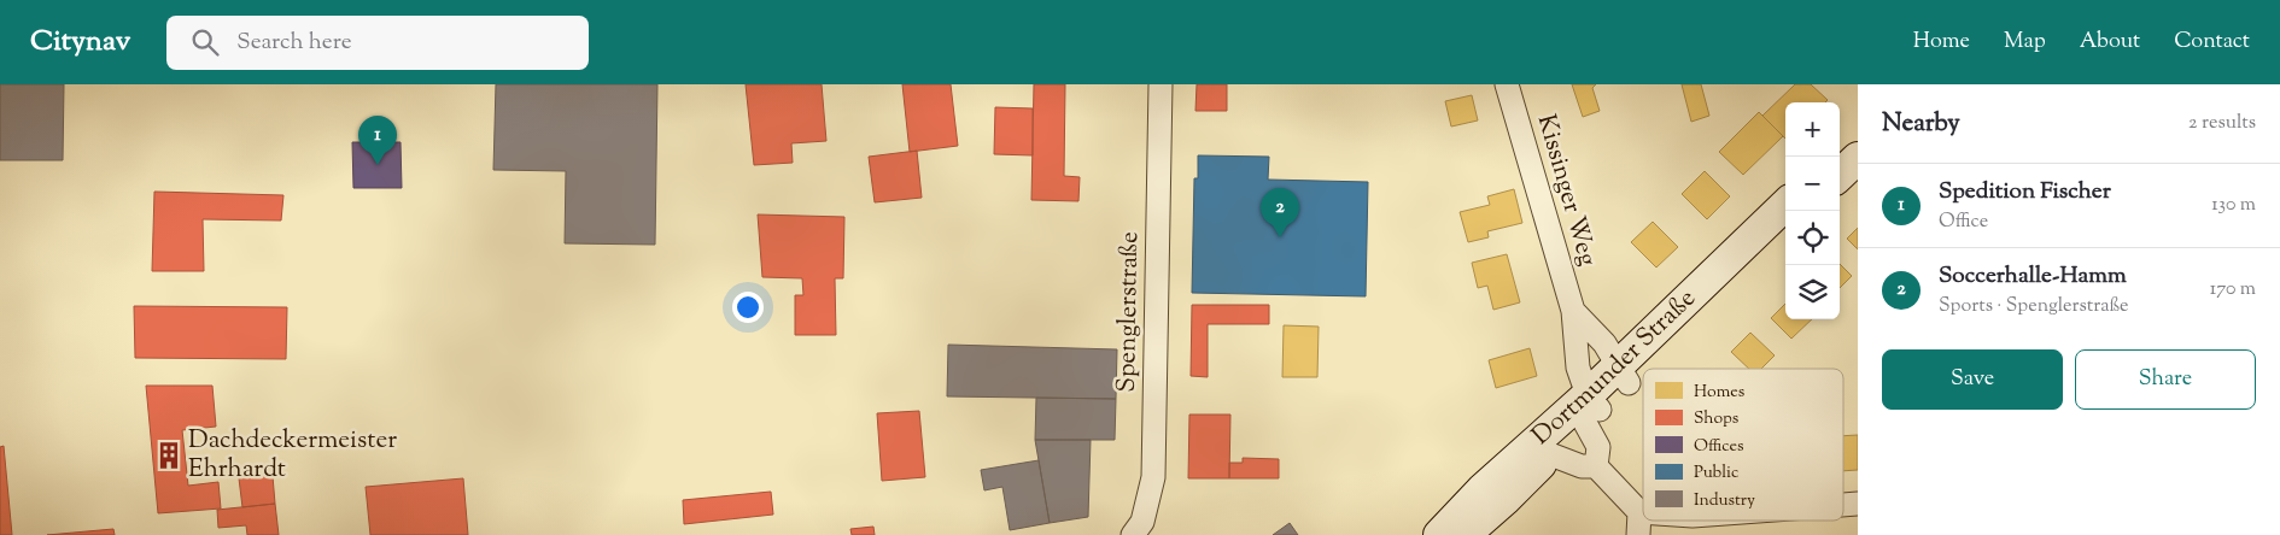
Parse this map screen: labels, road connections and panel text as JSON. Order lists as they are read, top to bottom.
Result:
{
  "streets": {
    "main road": ["Dortmunder Straße"],
    "street": ["Kissinger Weg", "Spenglerstraße"]
  },
  "crossings": [
    ["Kissinger Weg", "Dortmunder Straße"]
  ],
  "places": {
    "building": ["Dachdeckermeister Ehrhardt"]
  },
  "legend": [
    "Homes",
    "Shops",
    "Offices",
    "Public",
    "Industry"
  ],
  "page": {
    "header": "Citynav",
    "search": "Search here",
    "nav": [
      "Home",
      "Map",
      "About",
      "Contact"
    ],
    "heading": ["Nearby", "2 results"],
    "map_buttons": ["+", "−"],
    "pins": ["1", "2"],
    "list": [
      {
        "mark": "1",
        "name": "Spedition Fischer",
        "note": "Office",
        "value": "130 m"
      },
      {
        "mark": "2",
        "name": "Soccerhalle-Hamm",
        "note": "Sports · Spenglerstraße",
        "value": "170 m"
      }
    ],
    "buttons": ["Save", "Share"]
  }
}
